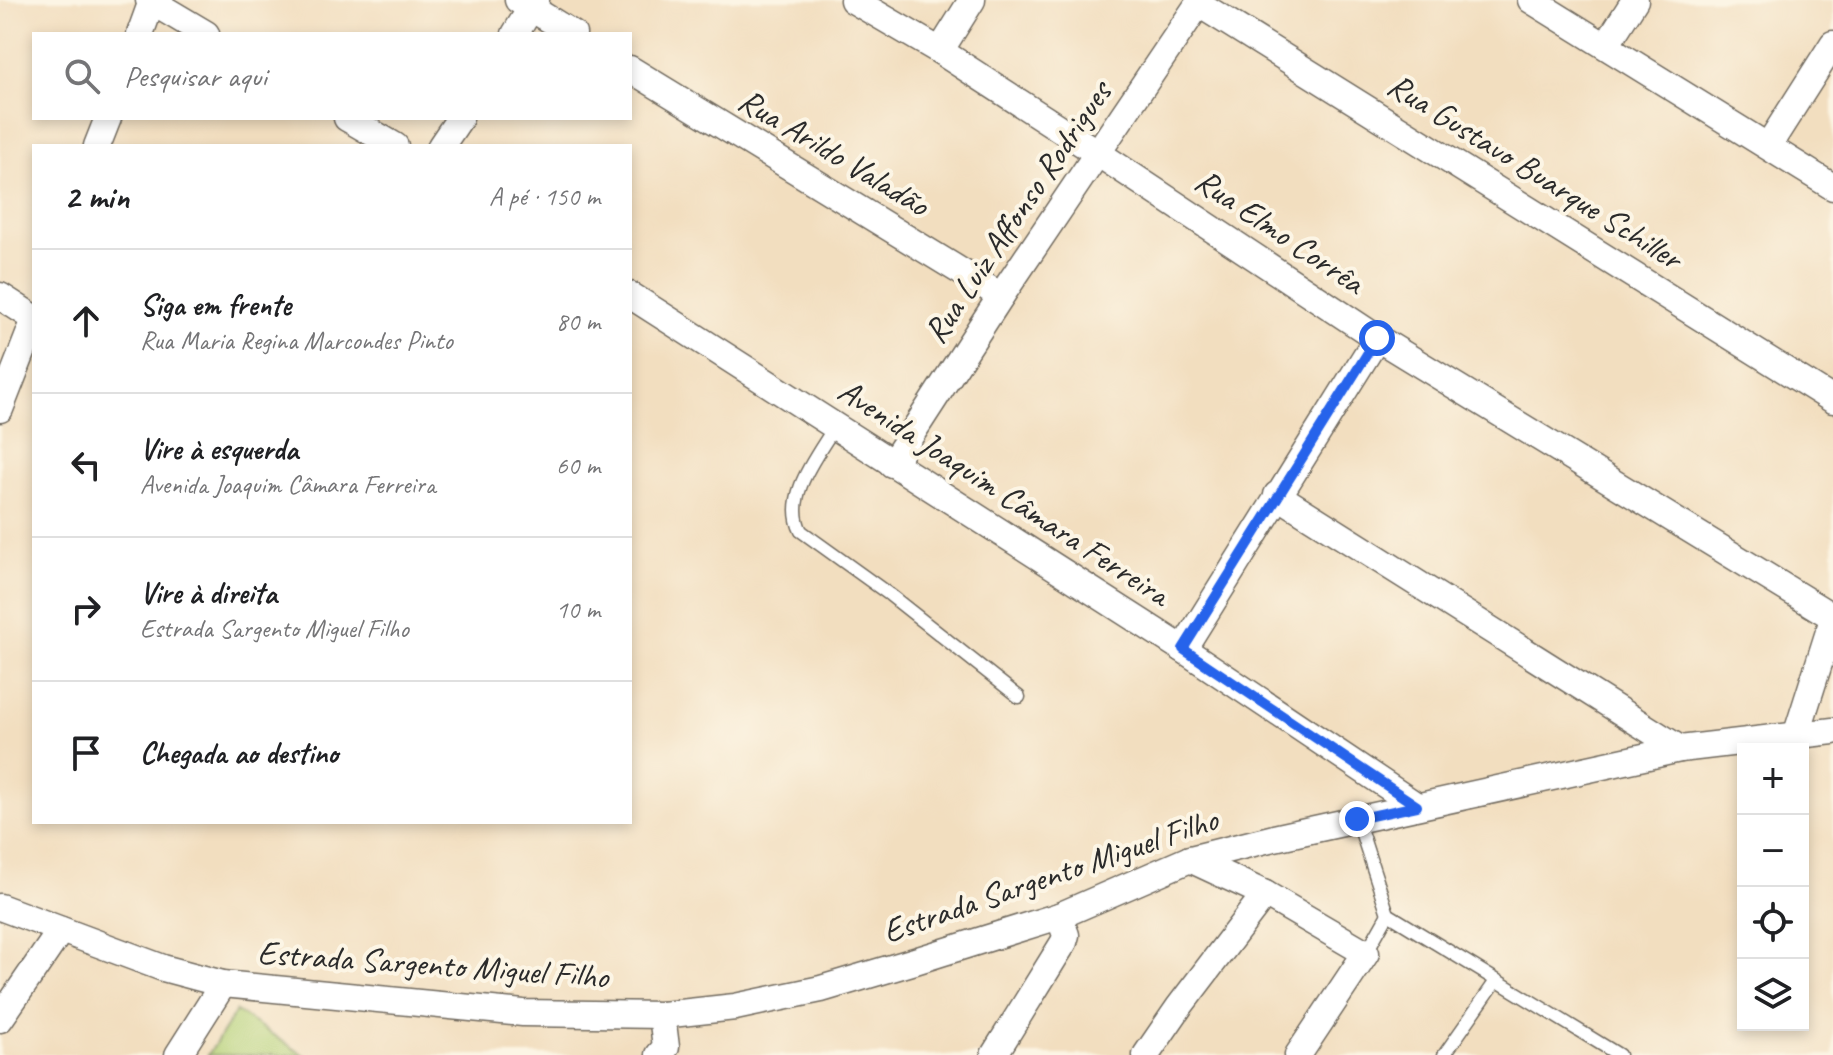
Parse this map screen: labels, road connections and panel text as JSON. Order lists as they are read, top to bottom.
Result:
{
  "streets": {
    "street": [
      "Rua Arildo Valadão",
      "Rua Gustavo Buarque Schiller",
      "Rua Luiz Affonso Rodrigues",
      "Rua Elmo Corrêa",
      "Avenida Joaquim Câmara Ferreira",
      "Estrada Sargento Miguel Filho"
    ]
  },
  "crossings": [
    ["Rua Arildo Valadão", "Rua Luiz Affonso Rodrigues"],
    ["Rua Gustavo Buarque Schiller", "Rua Luiz Affonso Rodrigues"],
    ["Rua Luiz Affonso Rodrigues", "Rua Elmo Corrêa"],
    ["Rua Luiz Affonso Rodrigues", "Avenida Joaquim Câmara Ferreira"],
    ["Avenida Joaquim Câmara Ferreira", "Estrada Sargento Miguel Filho"]
  ],
  "page": {
    "search": "Pesquisar aqui",
    "heading": ["2 min", "A pé · 150 m"],
    "list": [
      ["Siga em frente", "Rua Maria Regina Marcondes Pinto", "80 m"],
      ["Vire à esquerda", "Avenida Joaquim Câmara Ferreira", "60 m"],
      ["Vire à direita", "Estrada Sargento Miguel Filho", "10 m"],
      "Chegada ao destino"
    ],
    "map_buttons": ["+", "−"]
  }
}
